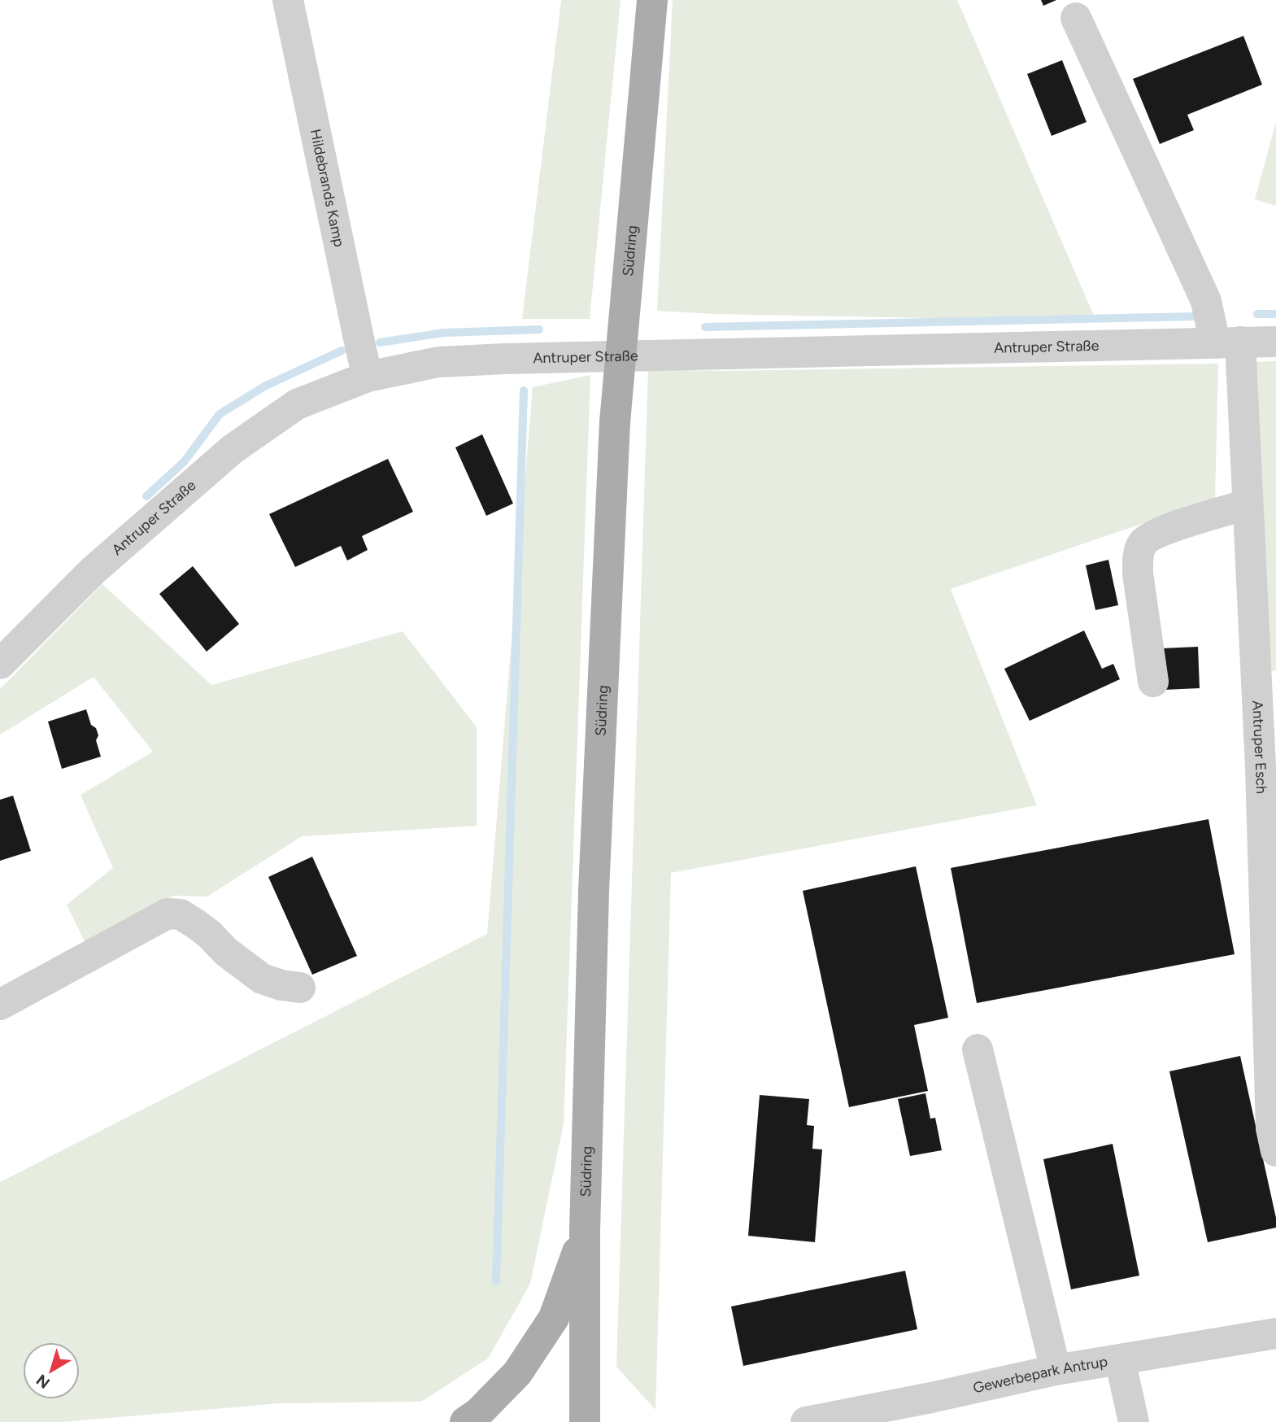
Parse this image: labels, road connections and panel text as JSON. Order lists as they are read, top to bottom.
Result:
{
  "streets": {
    "main road": ["Südring"],
    "street": [
      "Hildebrands Kamp",
      "Antruper Straße",
      "Antruper Esch",
      "Gewerbepark Antrup"
    ]
  },
  "crossings": [
    ["Hildebrands Kamp", "Antruper Straße"],
    ["Antruper Straße", "Antruper Esch"]
  ],
  "north": "bottom left"
}
